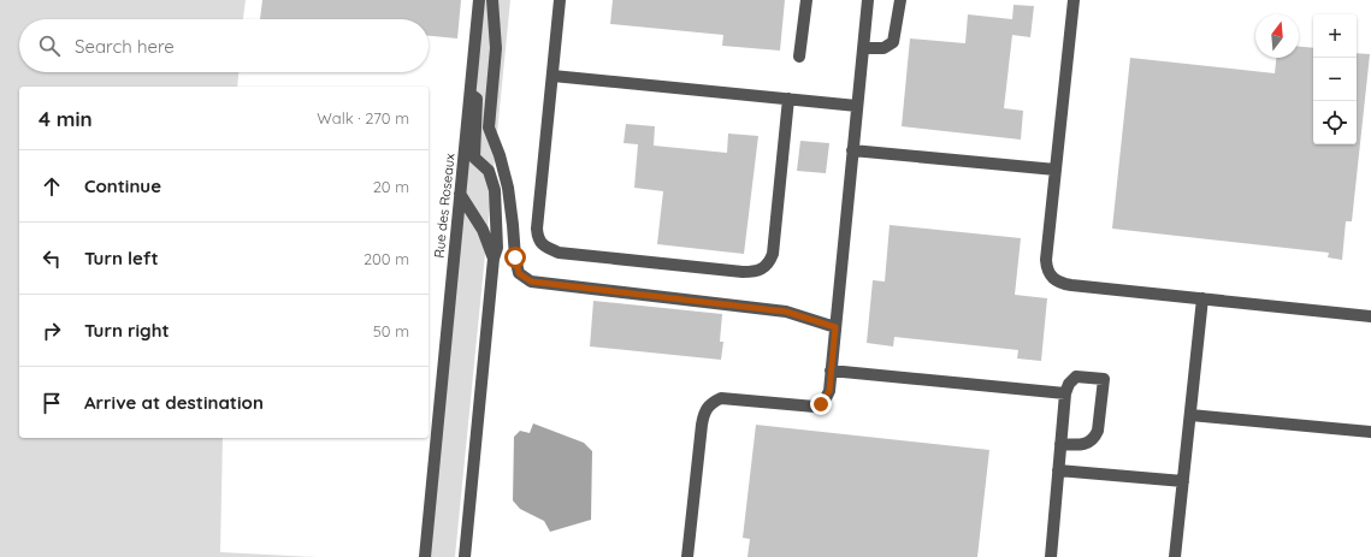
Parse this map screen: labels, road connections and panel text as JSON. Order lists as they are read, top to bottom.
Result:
{
  "streets": {
    "street": ["Rue des Roseaux"]
  },
  "north": "top",
  "page": {
    "map_buttons": ["+", "−"],
    "search": "Search here",
    "heading": ["4 min", "Walk · 270 m"],
    "list": [
      ["Continue", "20 m"],
      ["Turn left", "200 m"],
      ["Turn right", "50 m"],
      "Arrive at destination"
    ]
  }
}
